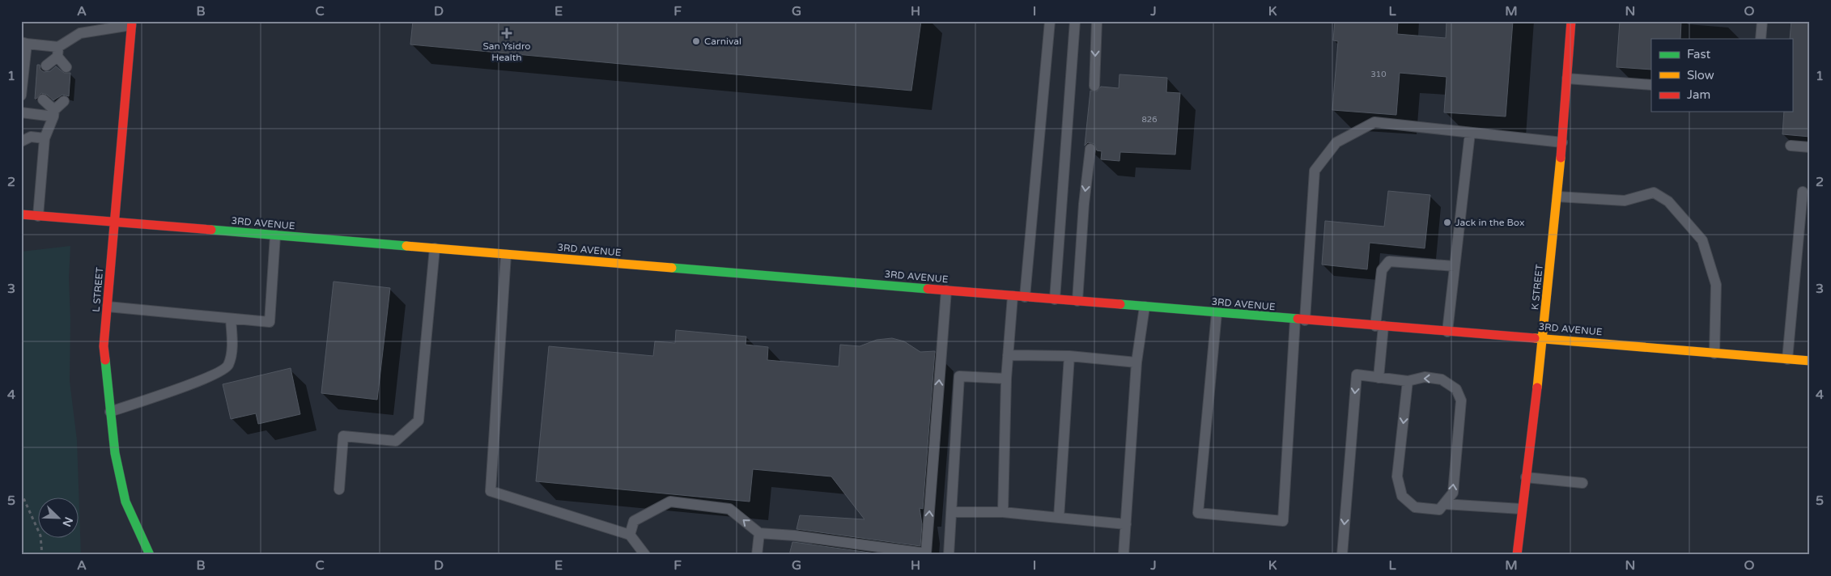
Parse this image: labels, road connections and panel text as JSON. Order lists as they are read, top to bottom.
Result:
{
  "streets": {
    "main road": ["3RD AVENUE", "K STREET", "L STREET"]
  },
  "crossings": [
    ["3RD AVENUE", "K STREET"],
    ["3RD AVENUE", "L STREET"]
  ],
  "places": {
    "health": ["San Ysidro Health"],
    "other": ["Carnival", "Jack in the Box"]
  },
  "house_numbers": ["310", "826"],
  "legend": ["Fast", "Slow", "Jam"],
  "north": "bottom right",
  "grid": {
    "columns": [
      "A",
      "B",
      "C",
      "D",
      "E",
      "F",
      "G",
      "H",
      "I",
      "J",
      "K",
      "L",
      "M",
      "N",
      "O"
    ],
    "rows": [
      "1",
      "2",
      "3",
      "4",
      "5"
    ]
  }
}
